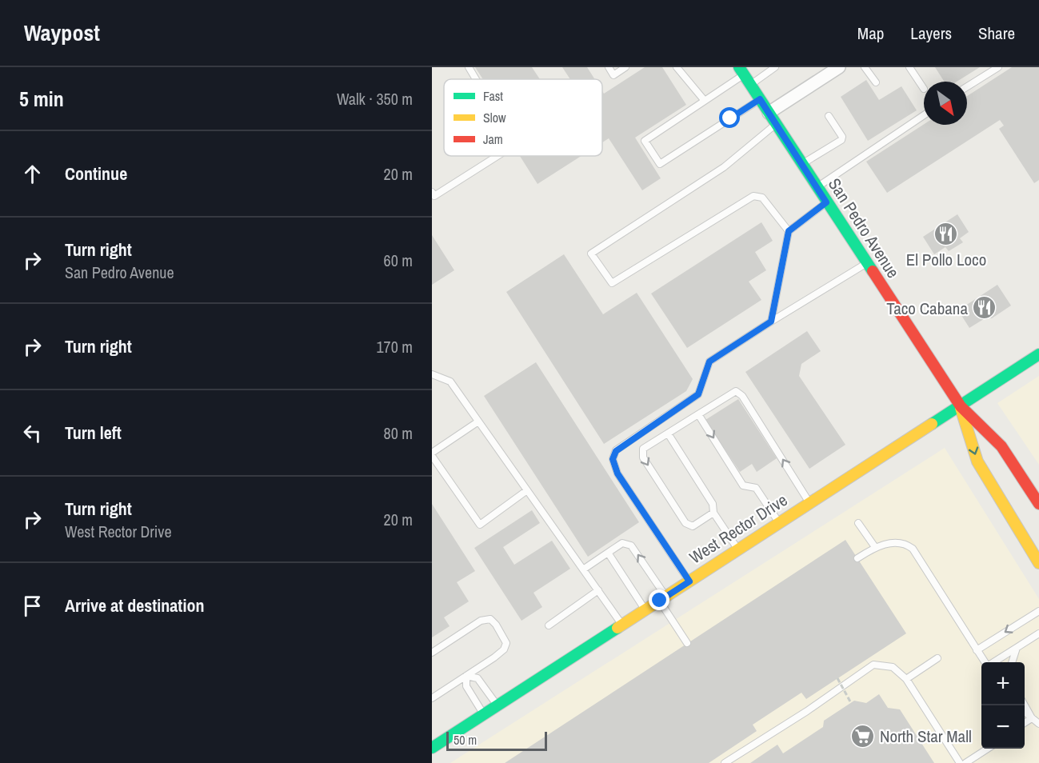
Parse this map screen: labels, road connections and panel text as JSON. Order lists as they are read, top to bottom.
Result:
{
  "streets": {
    "street": ["San Pedro Avenue", "West Rector Drive"]
  },
  "crossings": [
    ["San Pedro Avenue", "West Rector Drive"]
  ],
  "places": {
    "restaurant": ["El Pollo Loco", "Taco Cabana"],
    "supermarket": ["North Star Mall"]
  },
  "legend": ["Fast", "Slow", "Jam"],
  "scale_bar": "50 m",
  "north": "bottom right",
  "page": {
    "header": "Waypost",
    "nav": ["Map", "Layers", "Share"],
    "heading": ["5 min", "Walk · 350 m"],
    "list": [
      ["Continue", "20 m"],
      ["Turn right", "San Pedro Avenue", "60 m"],
      ["Turn right", "170 m"],
      ["Turn left", "80 m"],
      ["Turn right", "West Rector Drive", "20 m"],
      "Arrive at destination"
    ],
    "map_buttons": ["+", "−"],
    "scale": "50 m"
  }
}
